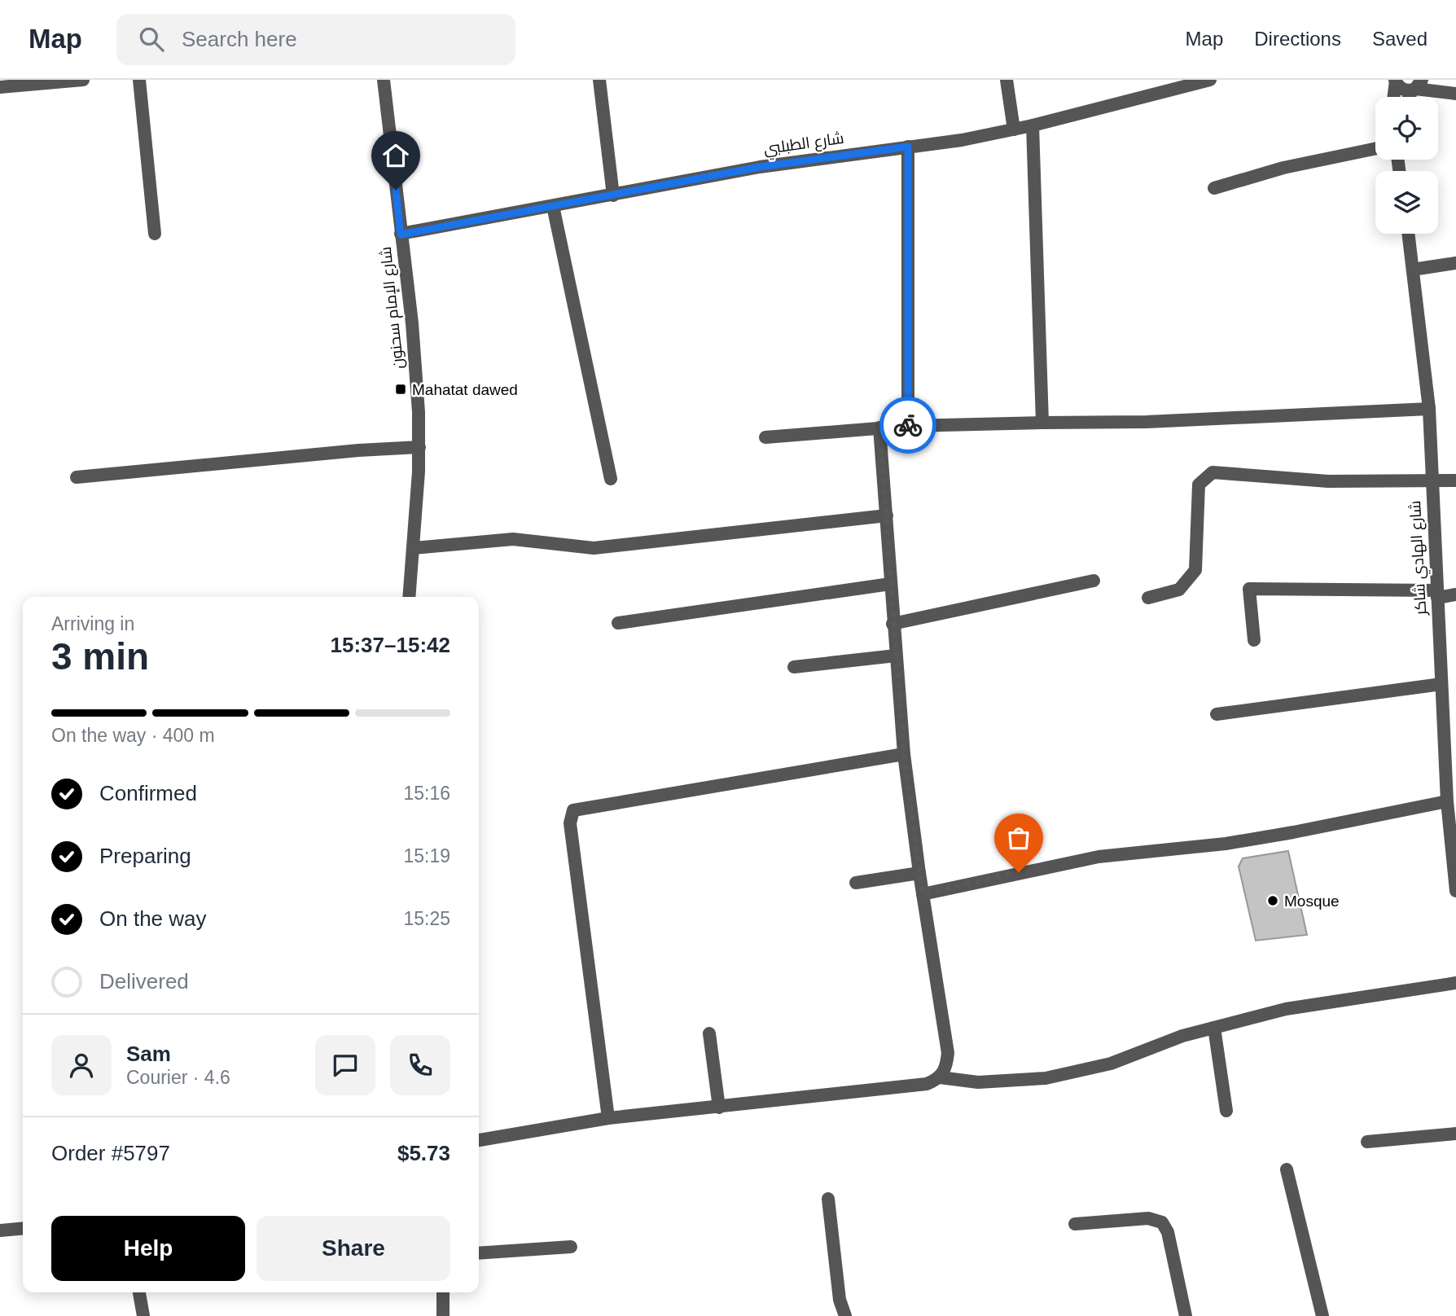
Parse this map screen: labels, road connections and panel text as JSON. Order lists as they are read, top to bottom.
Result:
{
  "streets": {
    "street": ["شارع الطبلبي", "شارع الإمام سحنون", "شارع الهادي شاكر"]
  },
  "crossings": [
    ["شارع الطبلبي", "شارع الإمام سحنون"]
  ],
  "places": {
    "transit": ["Mahatat dawed"],
    "other": ["Mosque"]
  },
  "page": {
    "header": "Map",
    "search": "Search here",
    "nav": ["Map", "Directions", "Saved"],
    "heading": ["3 min", "Arriving in", "15:37–15:42"],
    "panel": [
      "Sam",
      "Courier · 4.6",
      "Order #5797",
      "$5.73"
    ],
    "bar": "On the way · 400 m",
    "list": [
      ["Confirmed", "15:16"],
      ["Preparing", "15:19"],
      ["On the way", "15:25"],
      "Delivered"
    ],
    "buttons": ["Help", "Share"]
  }
}
